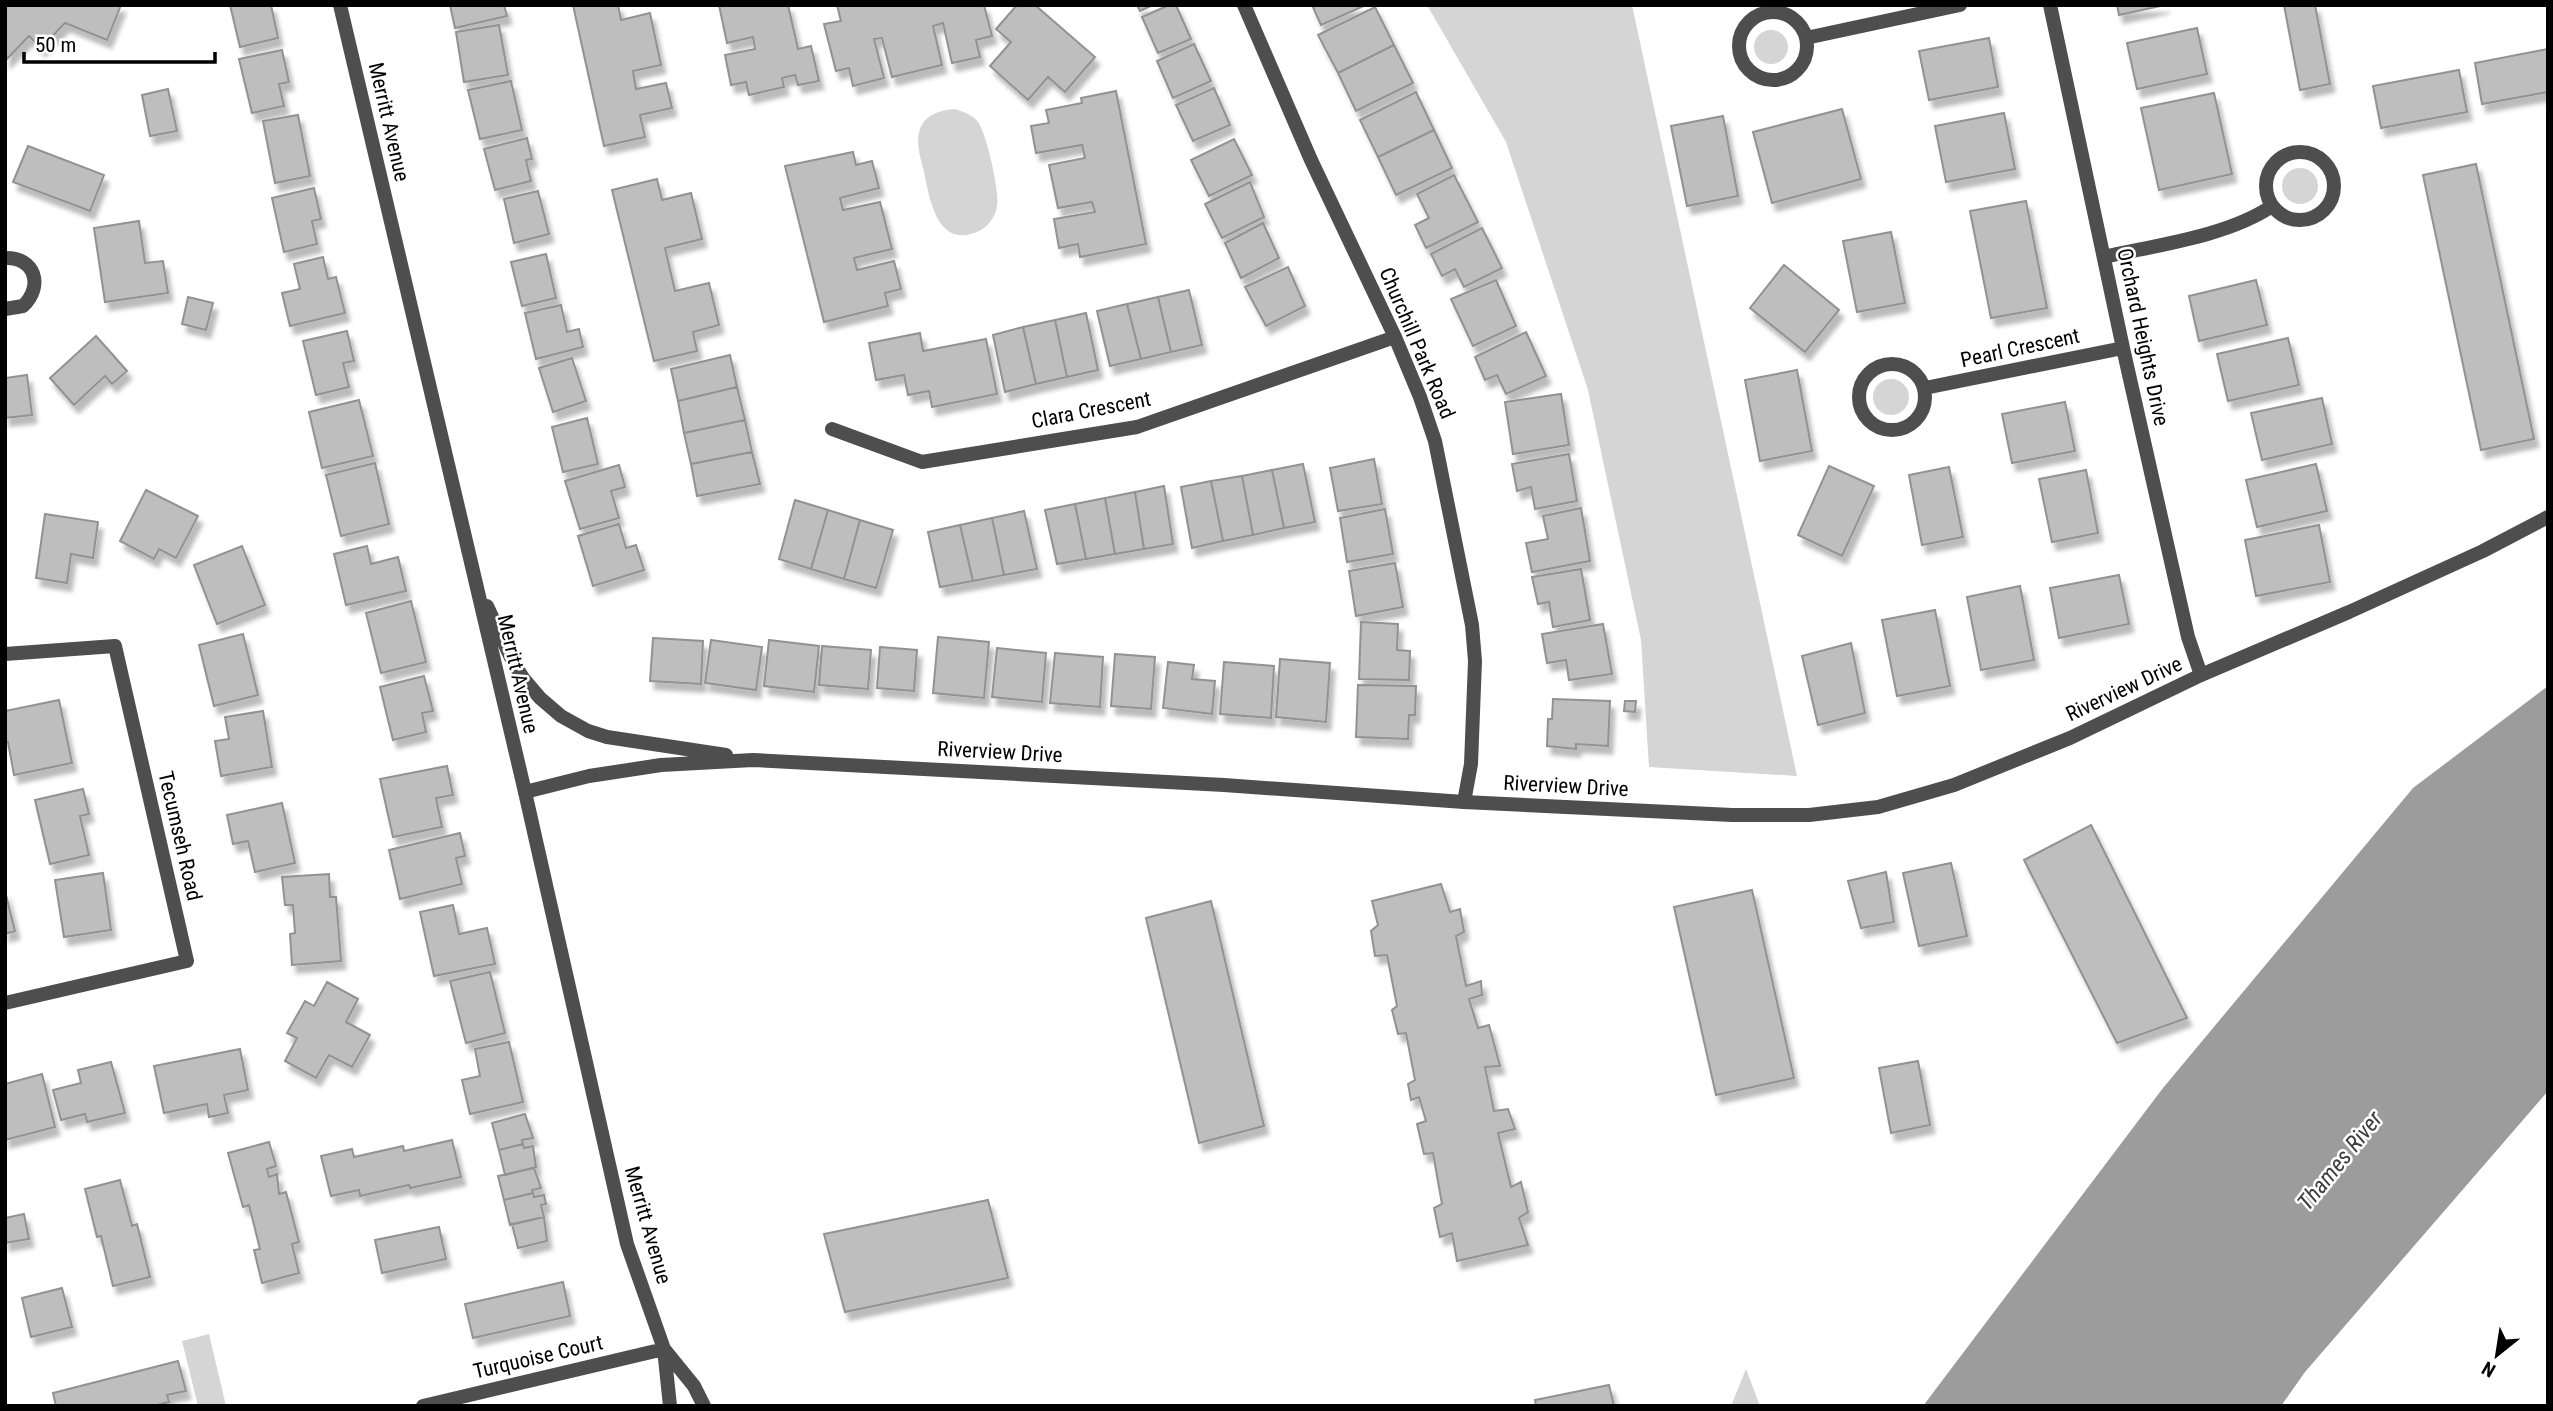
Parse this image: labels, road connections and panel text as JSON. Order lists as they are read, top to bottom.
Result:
{
  "streets": {
    "street": [
      "Merritt Avenue",
      "Orchard Heights Drive",
      "Churchill Park Road",
      "Pearl Crescent",
      "Clara Crescent",
      "Riverview Drive",
      "Tecumseh Road",
      "Turquoise Court"
    ]
  },
  "crossings": [
    ["Merritt Avenue", "Riverview Drive"],
    ["Merritt Avenue", "Turquoise Court"],
    ["Orchard Heights Drive", "Pearl Crescent"],
    ["Orchard Heights Drive", "Riverview Drive"],
    ["Churchill Park Road", "Clara Crescent"],
    ["Churchill Park Road", "Riverview Drive"]
  ],
  "water": ["Thames River"],
  "scale_bar": "50 m",
  "north": "bottom left"
}
